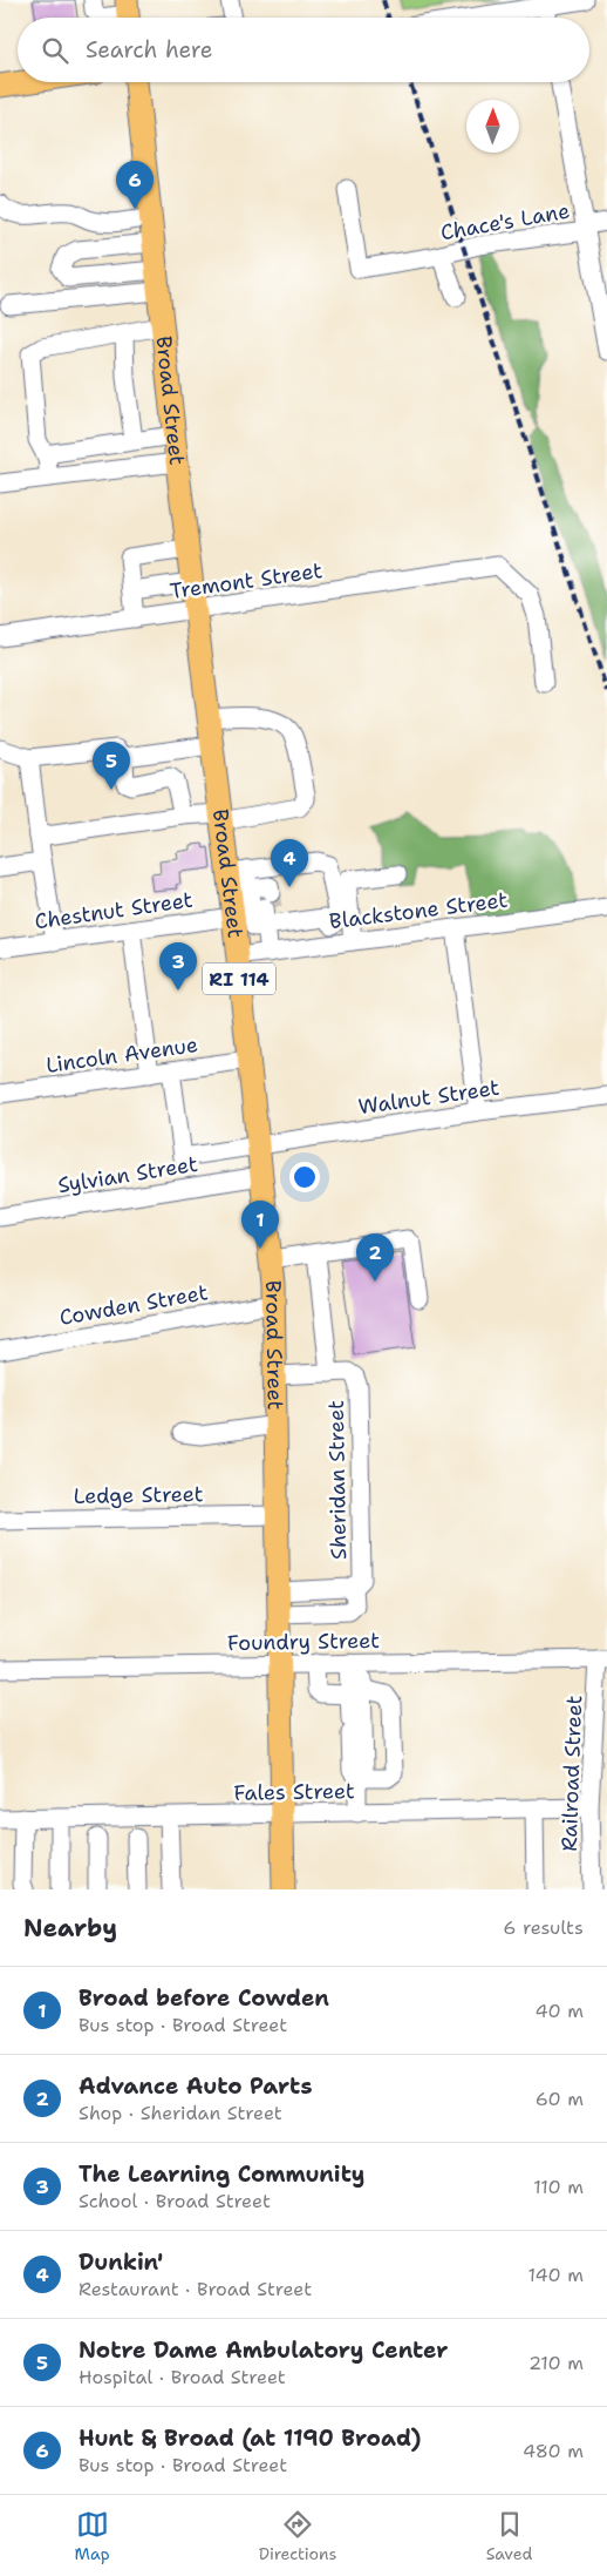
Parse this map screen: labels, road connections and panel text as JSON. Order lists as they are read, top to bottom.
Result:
{
  "streets": {
    "main road": ["Broad Street", "RI 114"],
    "street": [
      "Chace's Lane",
      "Tremont Street",
      "Chestnut Street",
      "Blackstone Street",
      "Lincoln Avenue",
      "Walnut Street",
      "Sylvian Street",
      "Cowden Street",
      "Sheridan Street",
      "Ledge Street",
      "Foundry Street",
      "Railroad Street",
      "Fales Street"
    ]
  },
  "crossings": [
    ["Broad Street", "Tremont Street"],
    ["Broad Street", "Chestnut Street"],
    ["Broad Street", "Blackstone Street"],
    ["Broad Street", "Lincoln Avenue"],
    ["Broad Street", "Walnut Street"],
    ["Broad Street", "Sylvian Street"],
    ["Broad Street", "Cowden Street"],
    ["Broad Street", "Sheridan Street"],
    ["Broad Street", "Ledge Street"],
    ["Broad Street", "Foundry Street"],
    ["Broad Street", "Fales Street"],
    ["Lincoln Avenue", "Walnut Street"],
    ["Foundry Street", "Railroad Street"],
    ["Railroad Street", "Fales Street"]
  ],
  "north": "top",
  "page": {
    "search": "Search here",
    "pins": [
      "6",
      "5",
      "4",
      "3",
      "1",
      "2"
    ],
    "heading": ["Nearby", "6 results"],
    "list": [
      {
        "mark": "1",
        "name": "Broad before Cowden",
        "note": "Bus stop · Broad Street",
        "value": "40 m"
      },
      {
        "mark": "2",
        "name": "Advance Auto Parts",
        "note": "Shop · Sheridan Street",
        "value": "60 m"
      },
      {
        "mark": "3",
        "name": "The Learning Community",
        "note": "School · Broad Street",
        "value": "110 m"
      },
      {
        "mark": "4",
        "name": "Dunkin'",
        "note": "Restaurant · Broad Street",
        "value": "140 m"
      },
      {
        "mark": "5",
        "name": "Notre Dame Ambulatory Center",
        "note": "Hospital · Broad Street",
        "value": "210 m"
      },
      {
        "mark": "6",
        "name": "Hunt & Broad (at 1190 Broad)",
        "note": "Bus stop · Broad Street",
        "value": "480 m"
      }
    ],
    "nav": ["Map", "Directions", "Saved"]
  }
}
